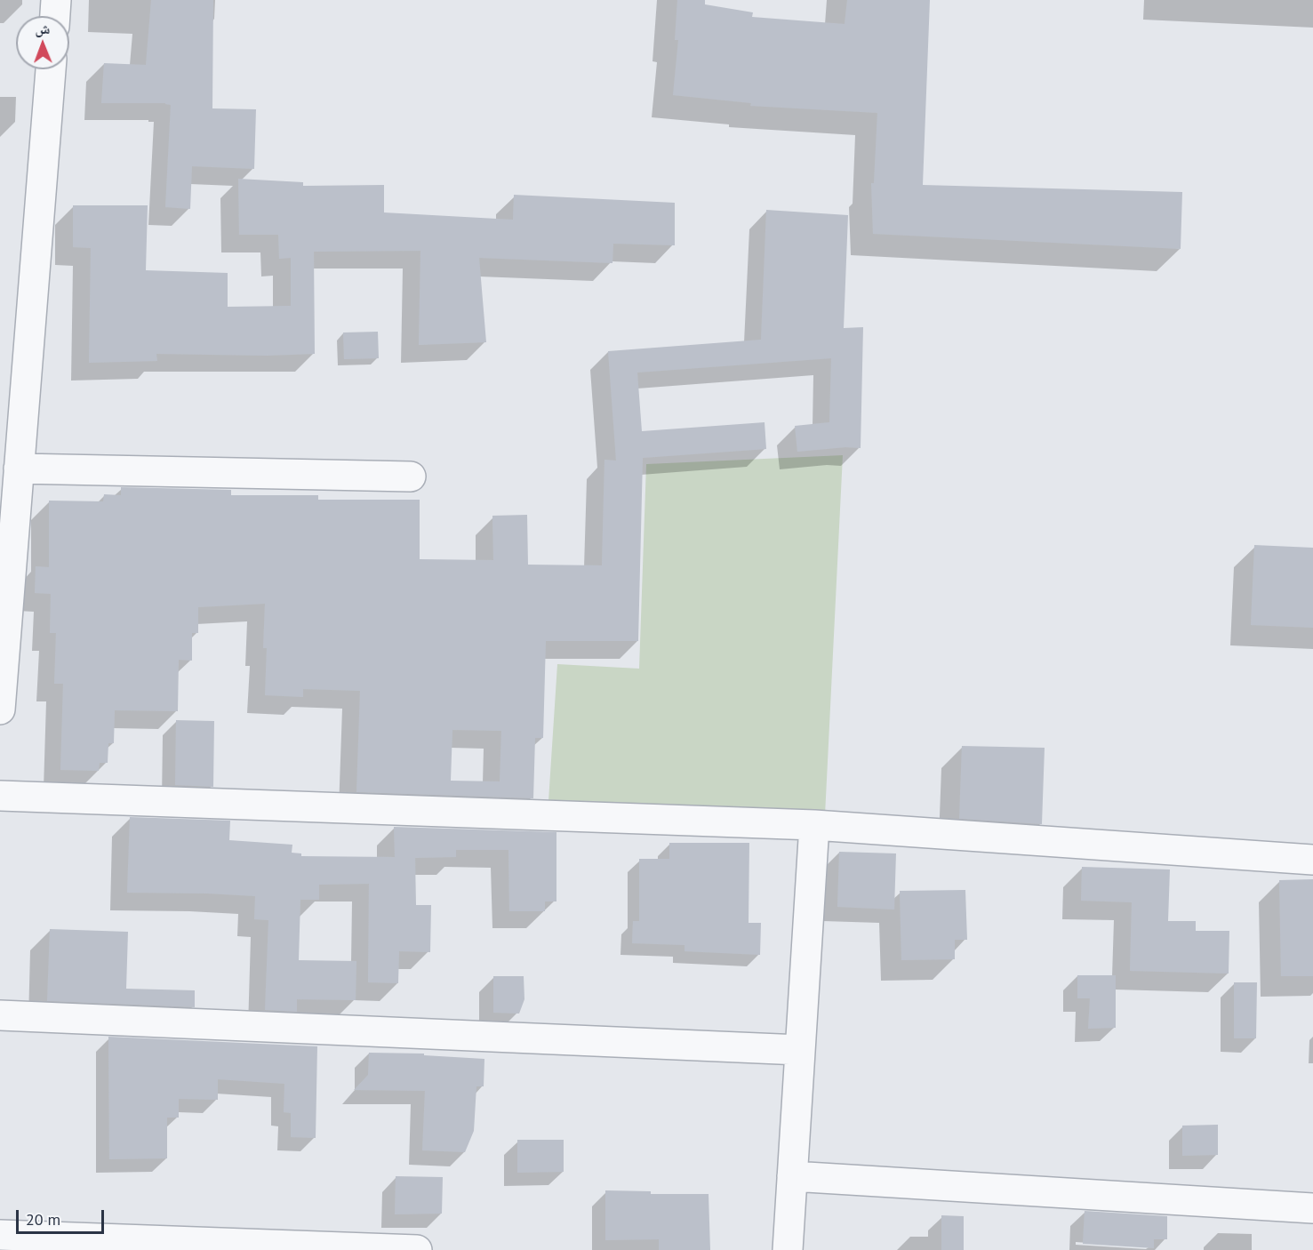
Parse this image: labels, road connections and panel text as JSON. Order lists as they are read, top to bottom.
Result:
{
  "scale_bar": "20 m",
  "north": "top"
}
